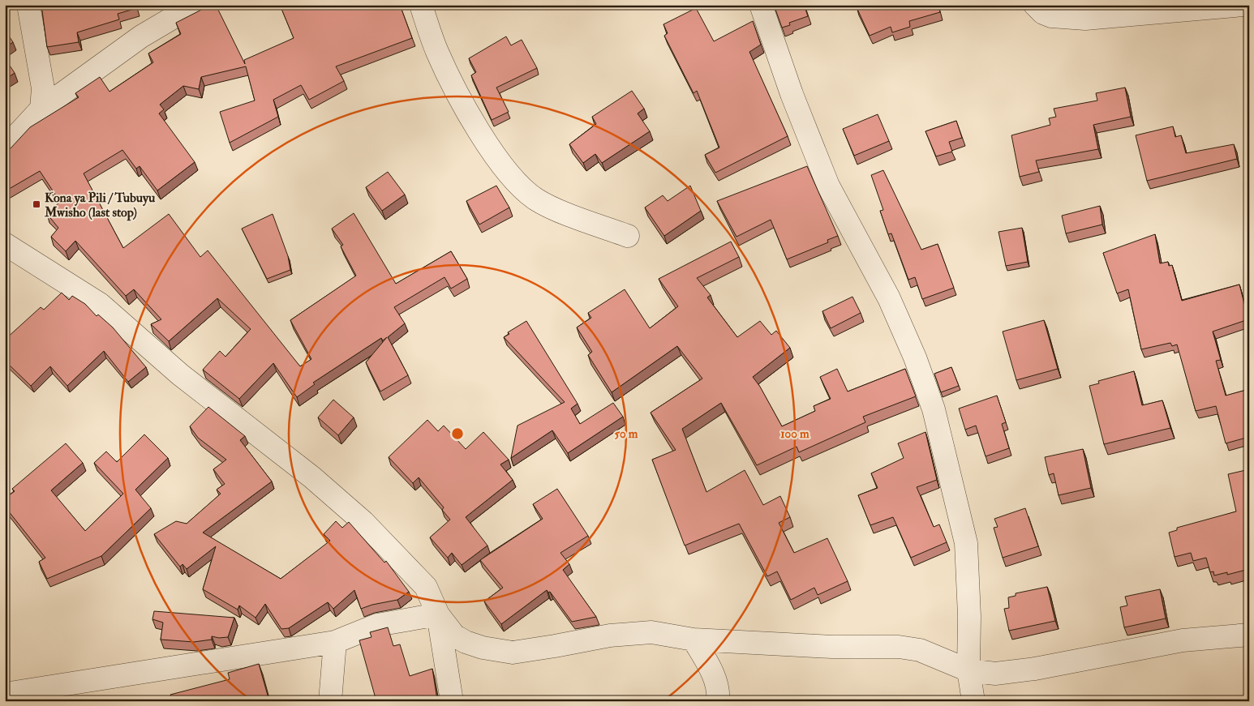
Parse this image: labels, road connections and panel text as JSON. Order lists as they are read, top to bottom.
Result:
{
  "places": {
    "transit": ["Kona ya Pili / Tubuyu Mwisho (last stop)"]
  },
  "rings": ["50 m", "100 m"]
}
